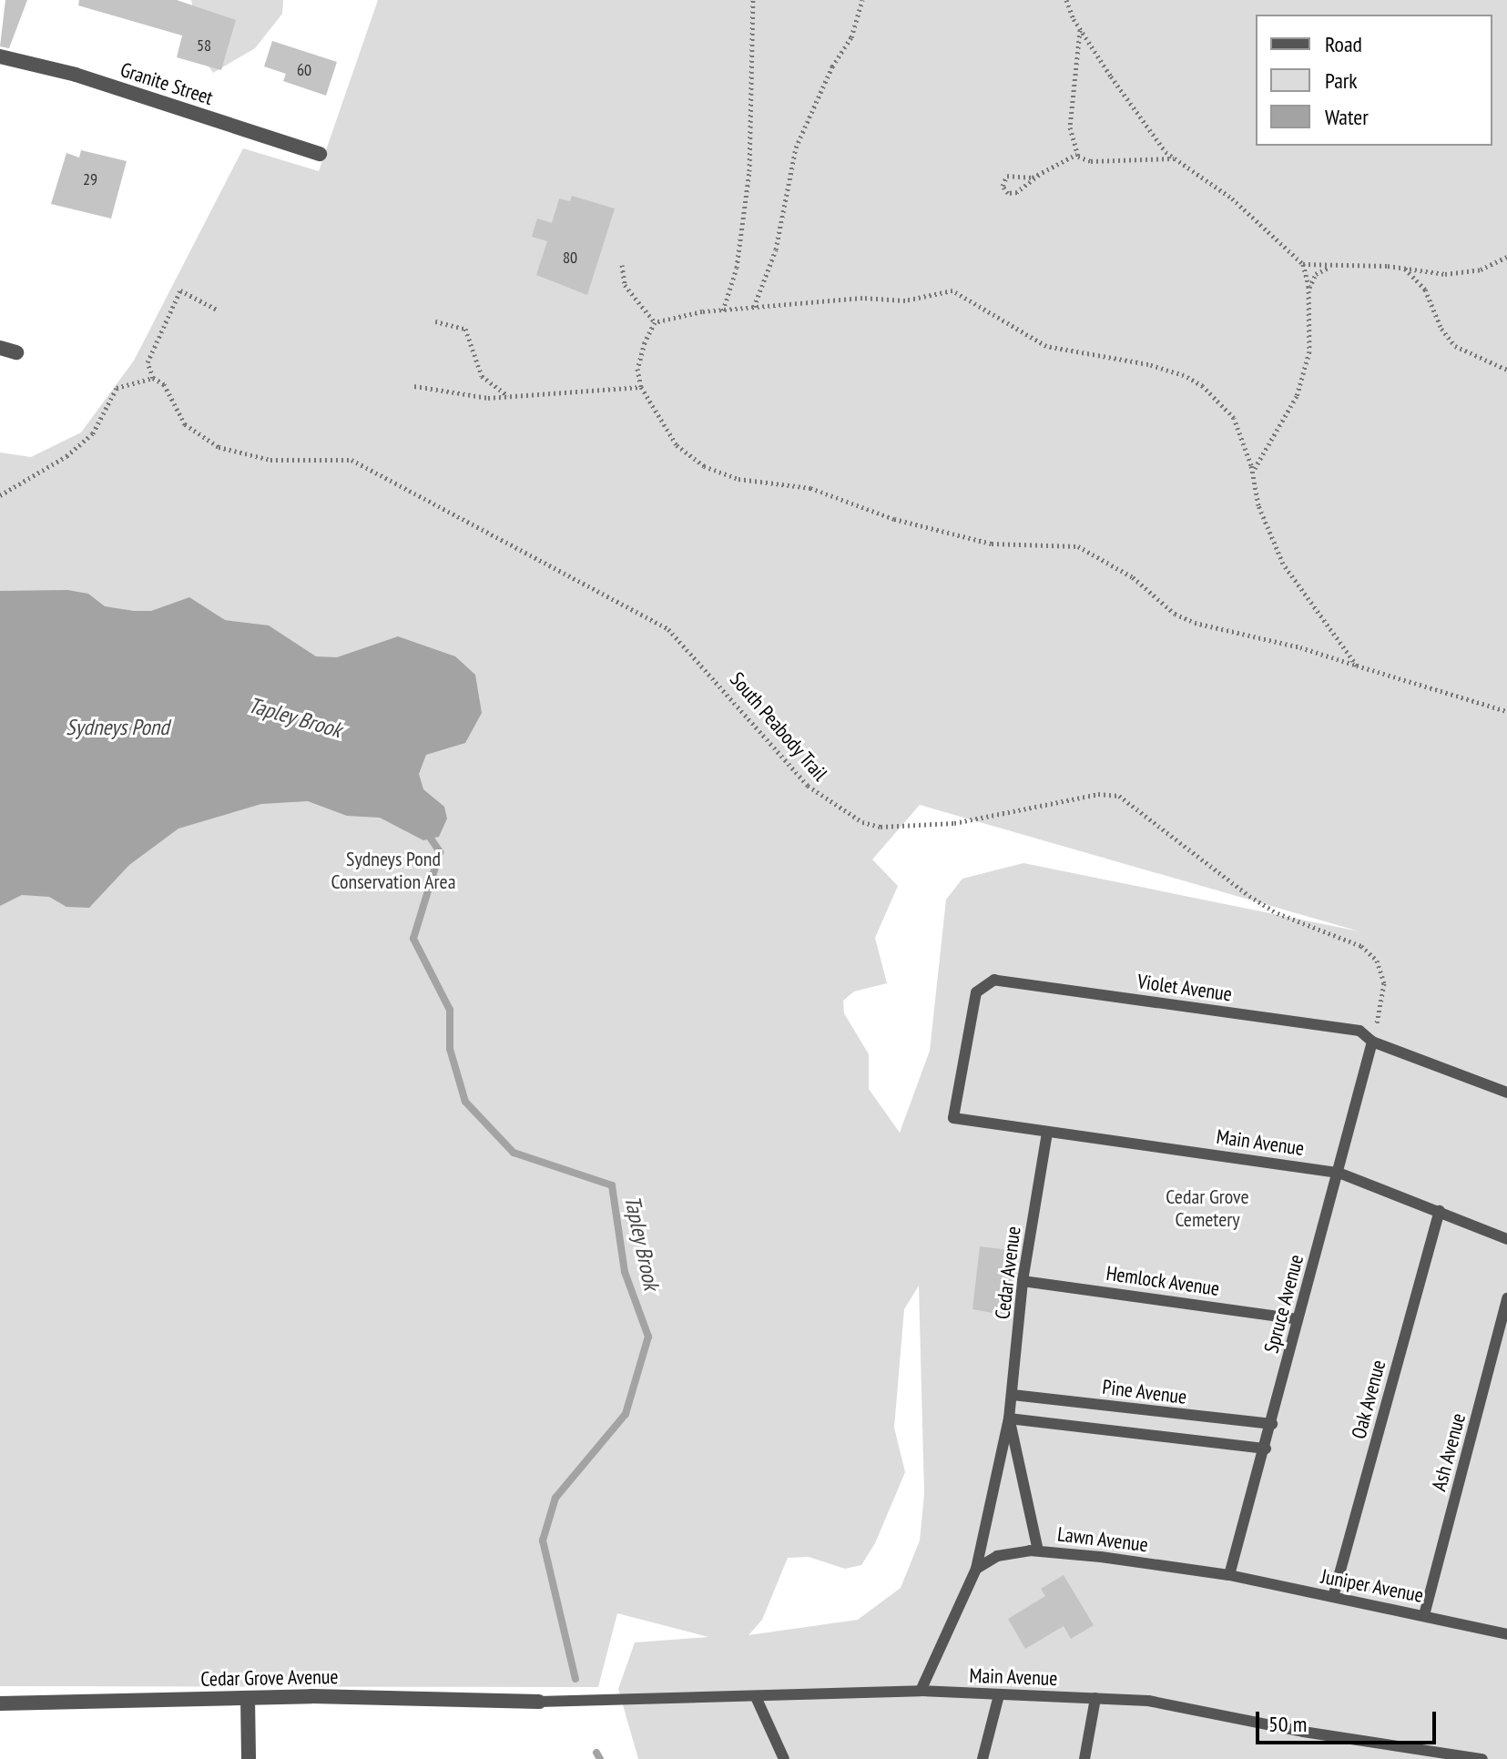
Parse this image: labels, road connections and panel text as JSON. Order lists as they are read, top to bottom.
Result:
{
  "streets": {
    "street": ["Granite Street", "Cedar Grove Avenue"],
    "lane": [
      "Violet Avenue",
      "Main Avenue",
      "Cedar Avenue",
      "Hemlock Avenue",
      "Spruce Avenue",
      "Pine Avenue",
      "Oak Avenue",
      "Ash Avenue",
      "Lawn Avenue",
      "Juniper Avenue"
    ],
    "path": ["South Peabody Trail"]
  },
  "crossings": [
    ["South Peabody Trail", "Violet Avenue"],
    ["South Peabody Trail", "Spruce Avenue"],
    ["Violet Avenue", "Main Avenue"],
    ["Violet Avenue", "Spruce Avenue"],
    ["Main Avenue", "Cedar Avenue"],
    ["Main Avenue", "Spruce Avenue"],
    ["Main Avenue", "Oak Avenue"],
    ["Main Avenue", "Cedar Grove Avenue"],
    ["Cedar Avenue", "Hemlock Avenue"],
    ["Cedar Avenue", "Pine Avenue"],
    ["Cedar Avenue", "Lawn Avenue"],
    ["Hemlock Avenue", "Spruce Avenue"],
    ["Spruce Avenue", "Pine Avenue"],
    ["Spruce Avenue", "Lawn Avenue"],
    ["Spruce Avenue", "Juniper Avenue"],
    ["Oak Avenue", "Juniper Avenue"],
    ["Ash Avenue", "Juniper Avenue"],
    ["Lawn Avenue", "Juniper Avenue"]
  ],
  "water": ["Tapley Brook", "Sydneys Pond"],
  "parks": ["Sydneys Pond Conservation Area", "Cedar Grove Cemetery"],
  "house_numbers": [
    "58",
    "60",
    "29",
    "80"
  ],
  "legend": ["Road", "Park", "Water"],
  "scale_bar": "50 m"
}
